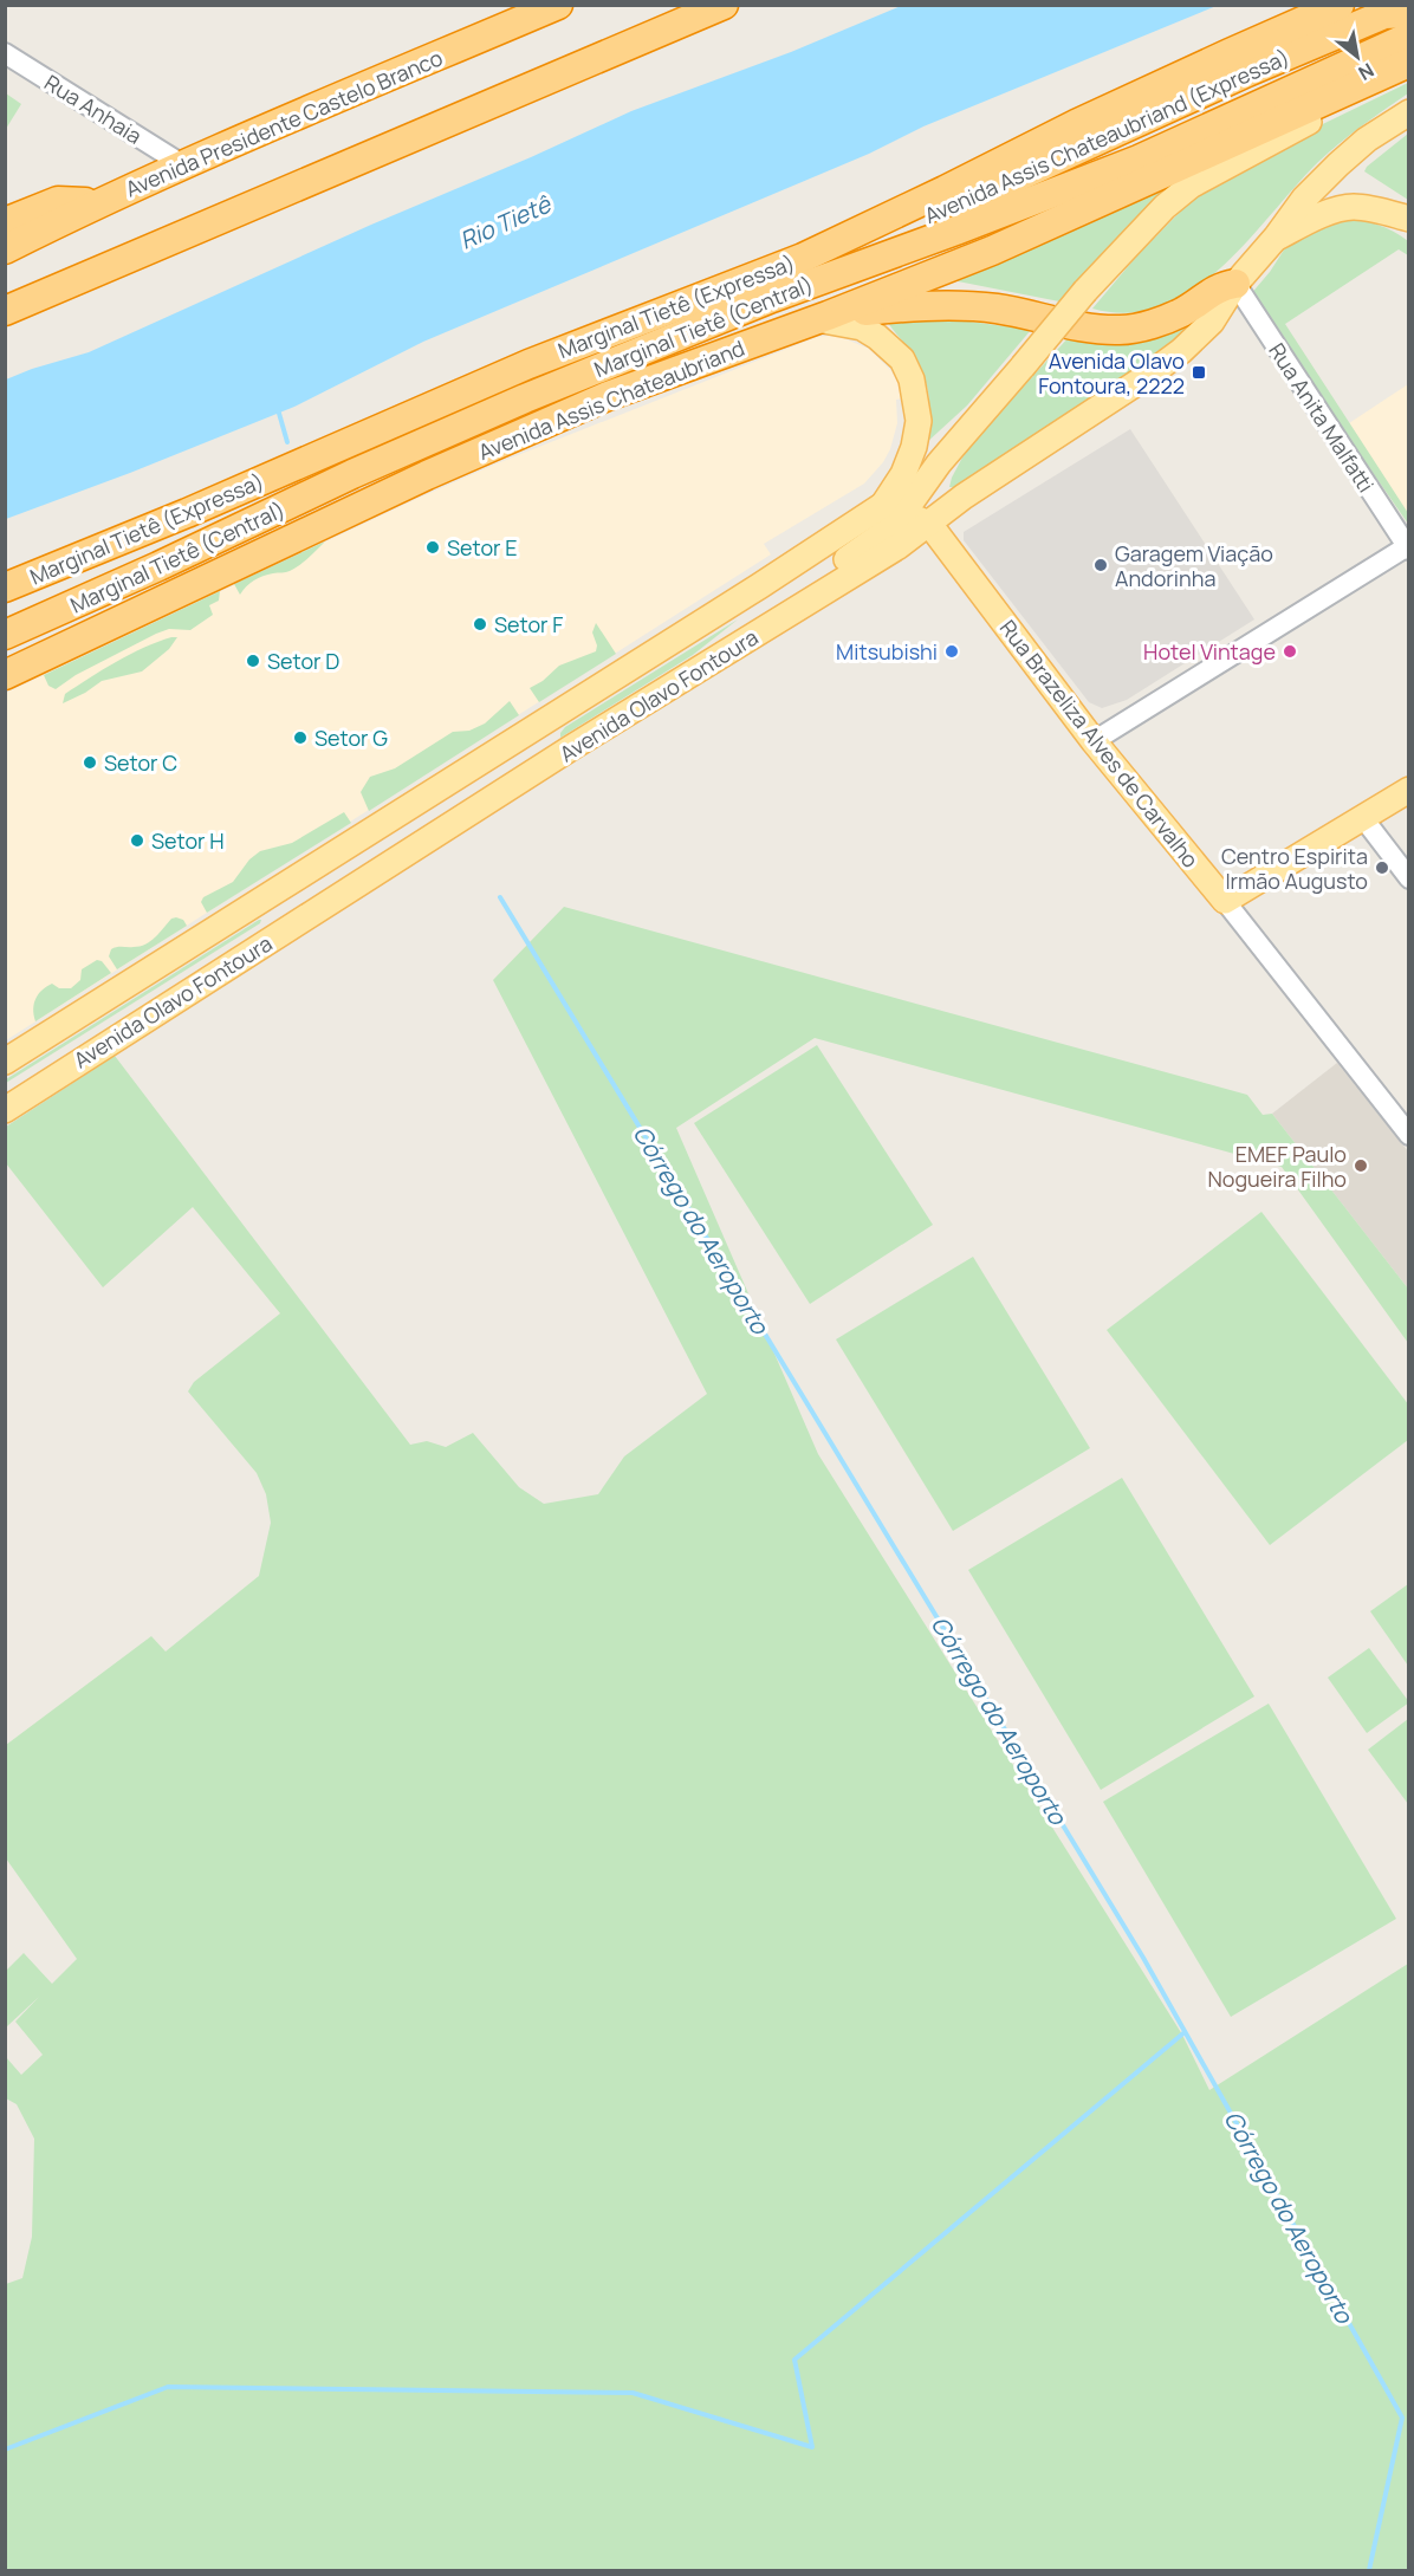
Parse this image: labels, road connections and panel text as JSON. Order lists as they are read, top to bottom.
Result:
{
  "streets": {
    "highway": [
      "Avenida Presidente Castelo Branco",
      "Avenida Assis Chateaubriand (Expressa)",
      "Marginal Tietê (Expressa)",
      "Marginal Tietê (Central)",
      "Avenida Assis Chateaubriand"
    ],
    "main road": ["Avenida Olavo Fontoura", "Rua Brazeliza Alves de Carvalho"],
    "street": ["Rua Anhaia", "Rua Anita Malfatti"]
  },
  "crossings": [
    ["Rua Anhaia", "Avenida Presidente Castelo Branco"],
    ["Avenida Assis Chateaubriand (Expressa)", "Marginal Tietê (Expressa)"],
    ["Avenida Assis Chateaubriand", "Avenida Olavo Fontoura"],
    ["Rua Anita Malfatti", "Avenida Olavo Fontoura"],
    ["Avenida Olavo Fontoura", "Rua Brazeliza Alves de Carvalho"]
  ],
  "water": ["Rio Tietê", "Córrego do Aeroporto"],
  "places": {
    "transit": ["Avenida Olavo Fontoura, 2222"],
    "other": [
      "Setor E",
      "Garagem Viação Andorinha",
      "Setor F",
      "Mitsubishi",
      "Hotel Vintage",
      "Setor D",
      "Setor G",
      "Setor C",
      "Setor H",
      "Centro Espirita Irmão Augusto",
      "EMEF Paulo Nogueira Filho"
    ]
  },
  "north": "bottom right"
}
